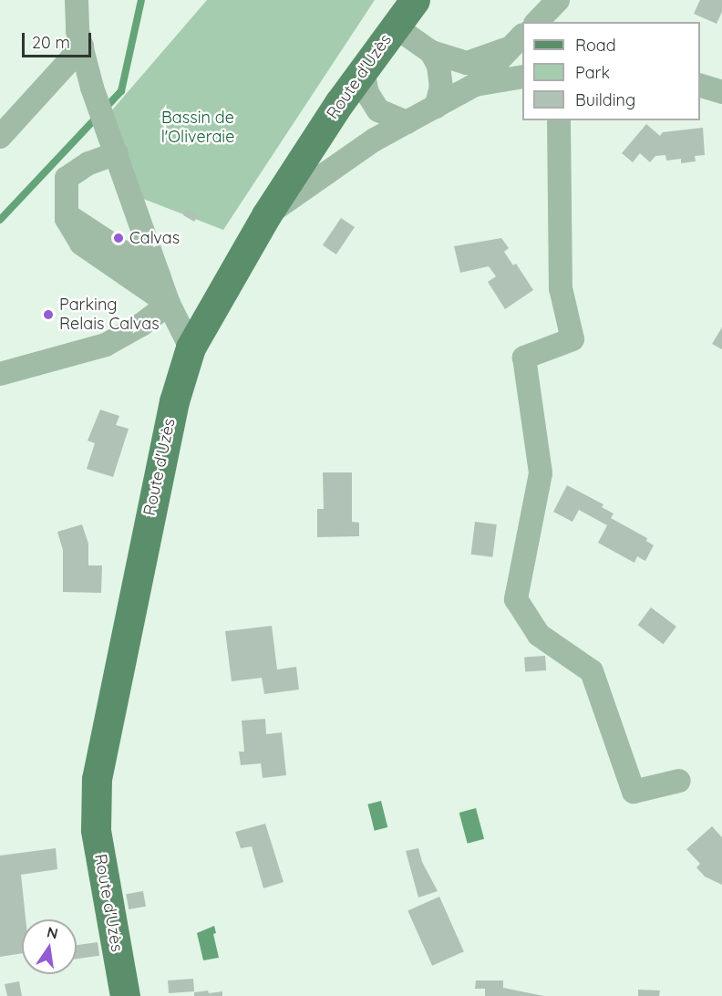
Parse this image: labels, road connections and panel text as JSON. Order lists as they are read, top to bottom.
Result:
{
  "streets": {
    "main road": ["Route d'Uzès"]
  },
  "parks": ["Bassin de l'Oliveraie"],
  "places": ["Calvas", "Parking Relais Calvas"],
  "legend": ["Road", "Park", "Building"],
  "scale_bar": "20 m",
  "north": "top"
}
